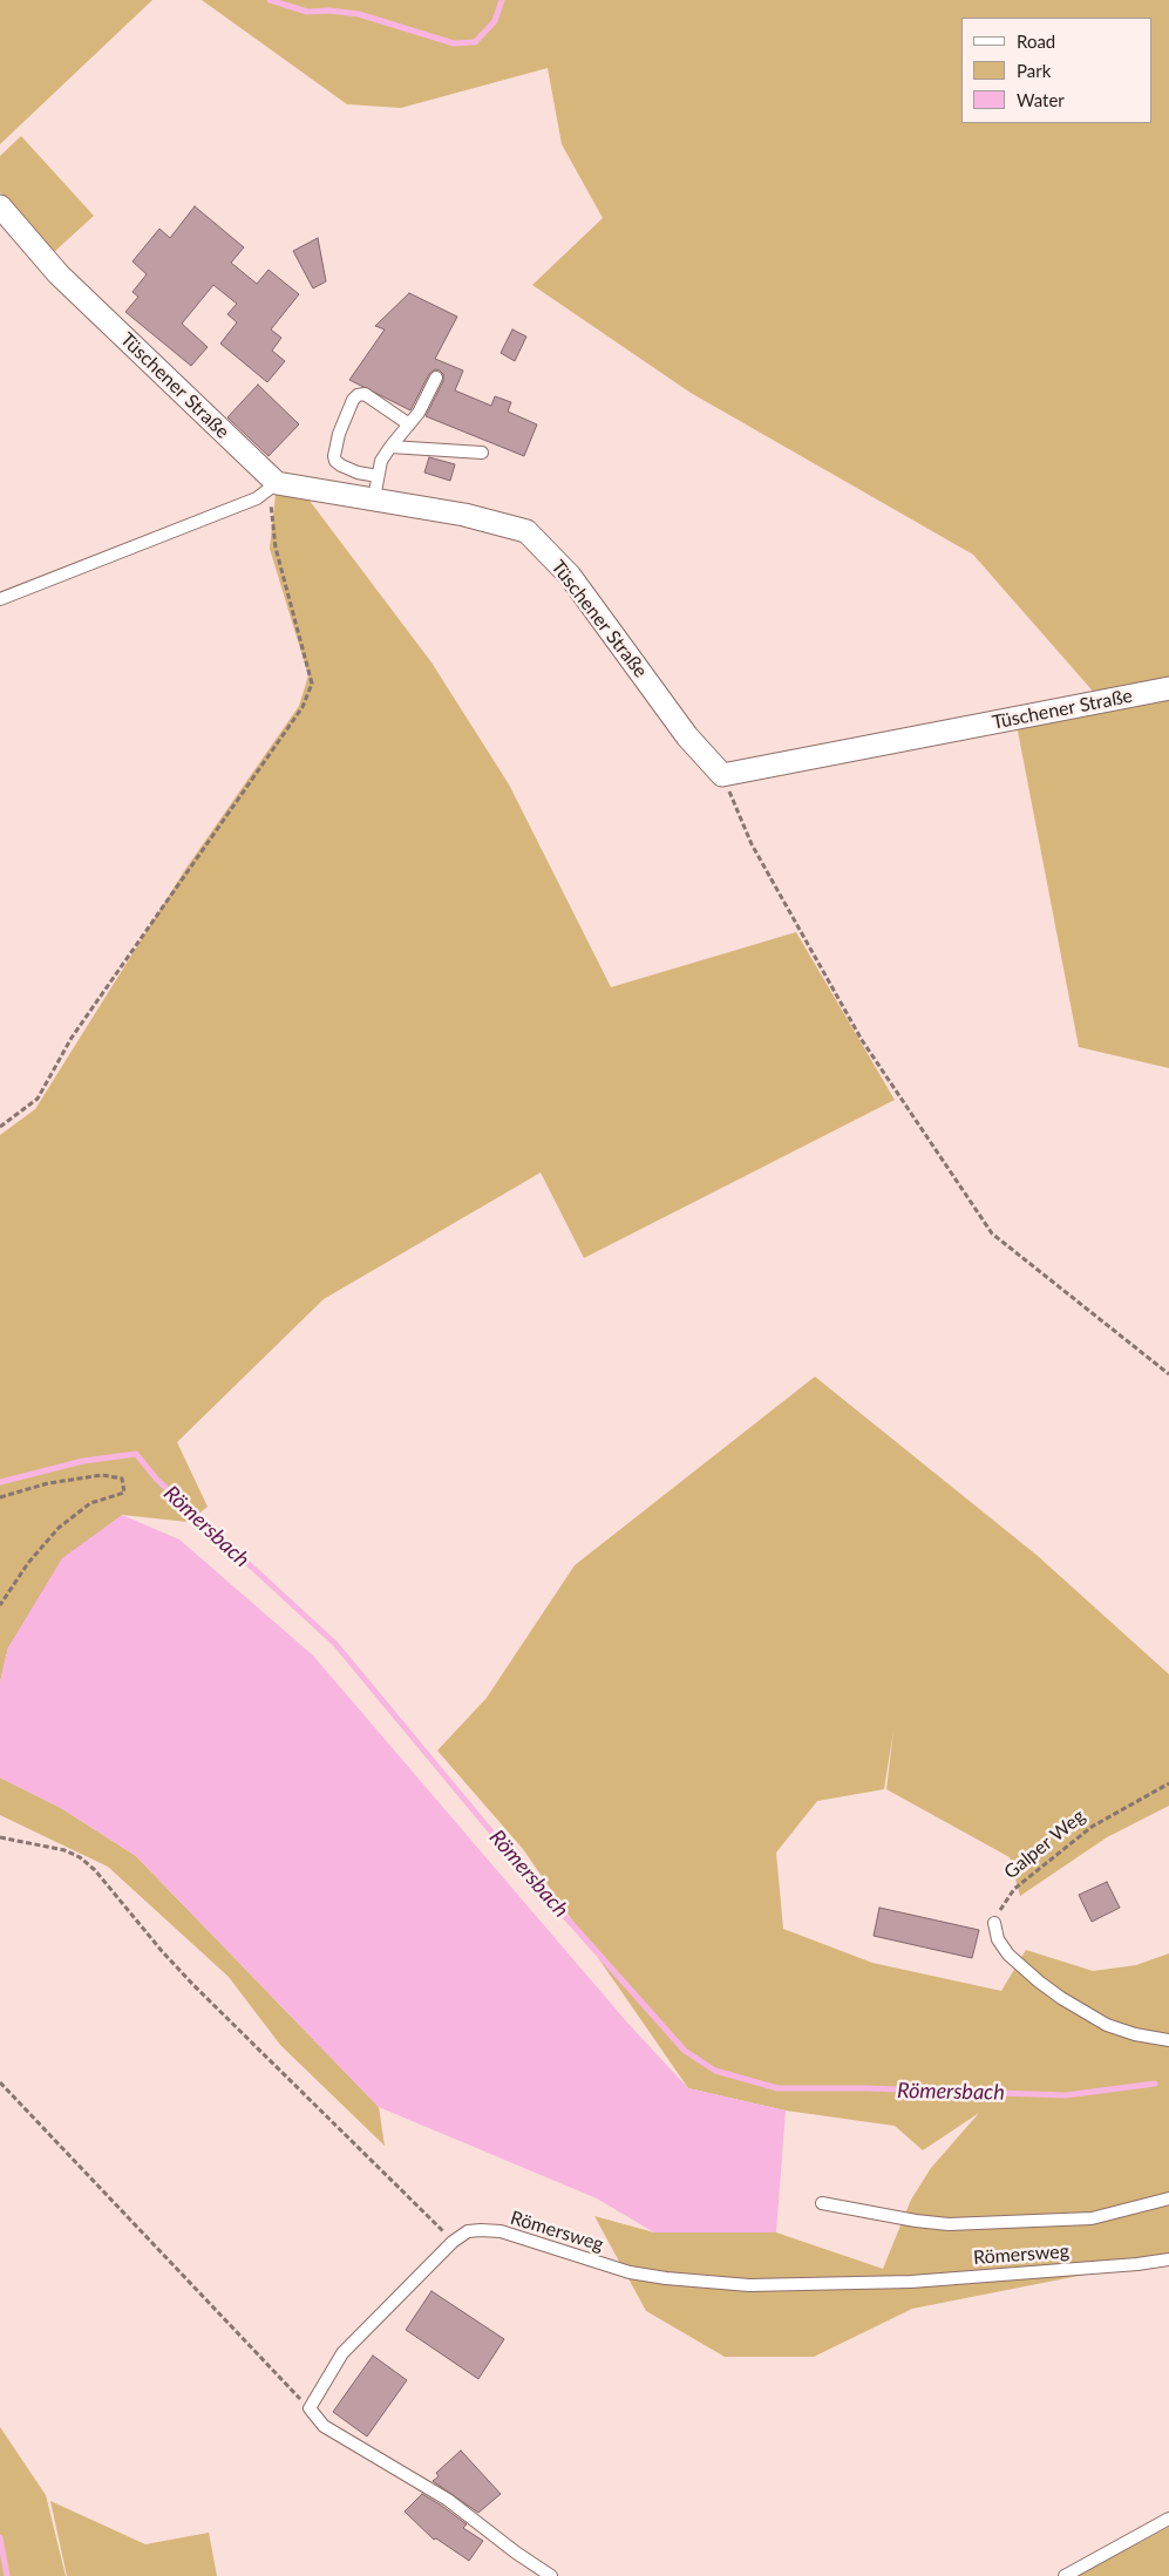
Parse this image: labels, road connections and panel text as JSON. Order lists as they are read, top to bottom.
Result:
{
  "streets": {
    "street": ["Tüschener Straße"],
    "lane": ["Römersweg"],
    "path": ["Galper Weg"]
  },
  "water": ["Römersbach"],
  "legend": ["Road", "Park", "Water"]
}
